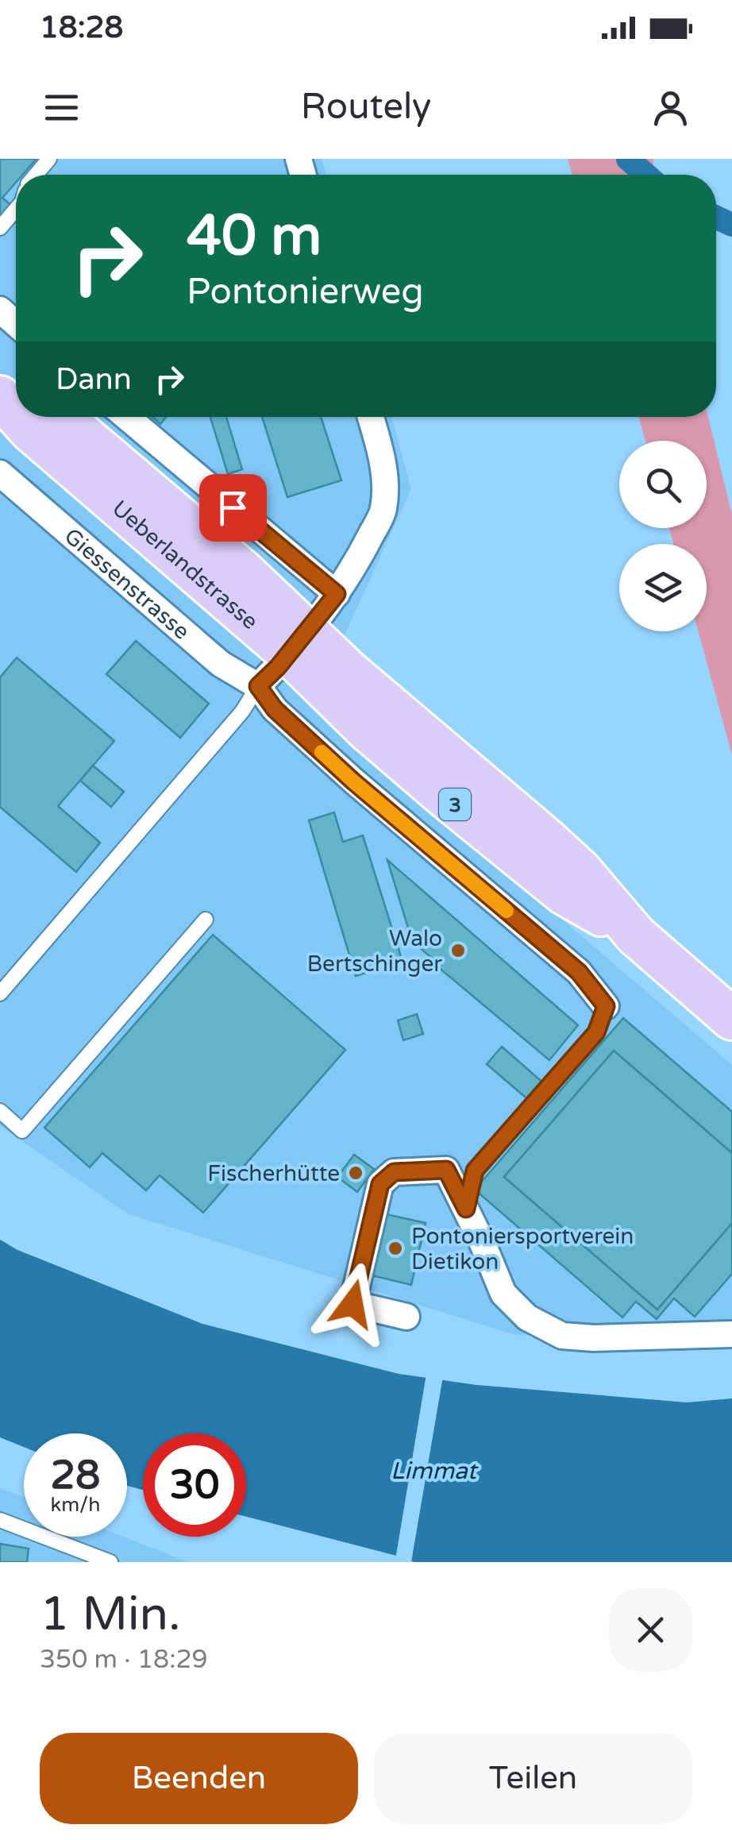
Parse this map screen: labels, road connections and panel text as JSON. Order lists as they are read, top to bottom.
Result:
{
  "streets": {
    "main road": ["Ueberlandstrasse", "3"],
    "street": ["Giessenstrasse"]
  },
  "water": ["Limmat"],
  "places": ["Walo Bertschinger", "Fischerhütte", "Pontoniersportverein Dietikon"],
  "page": {
    "status": "18:28",
    "header": "Routely",
    "turn": ["40 m", "Pontonierweg"],
    "then": "Dann",
    "speed": "28 km/h",
    "limit": "30",
    "heading": ["1 Min.", "350 m · 18:29"],
    "buttons": ["Beenden", "Teilen"]
  }
}
